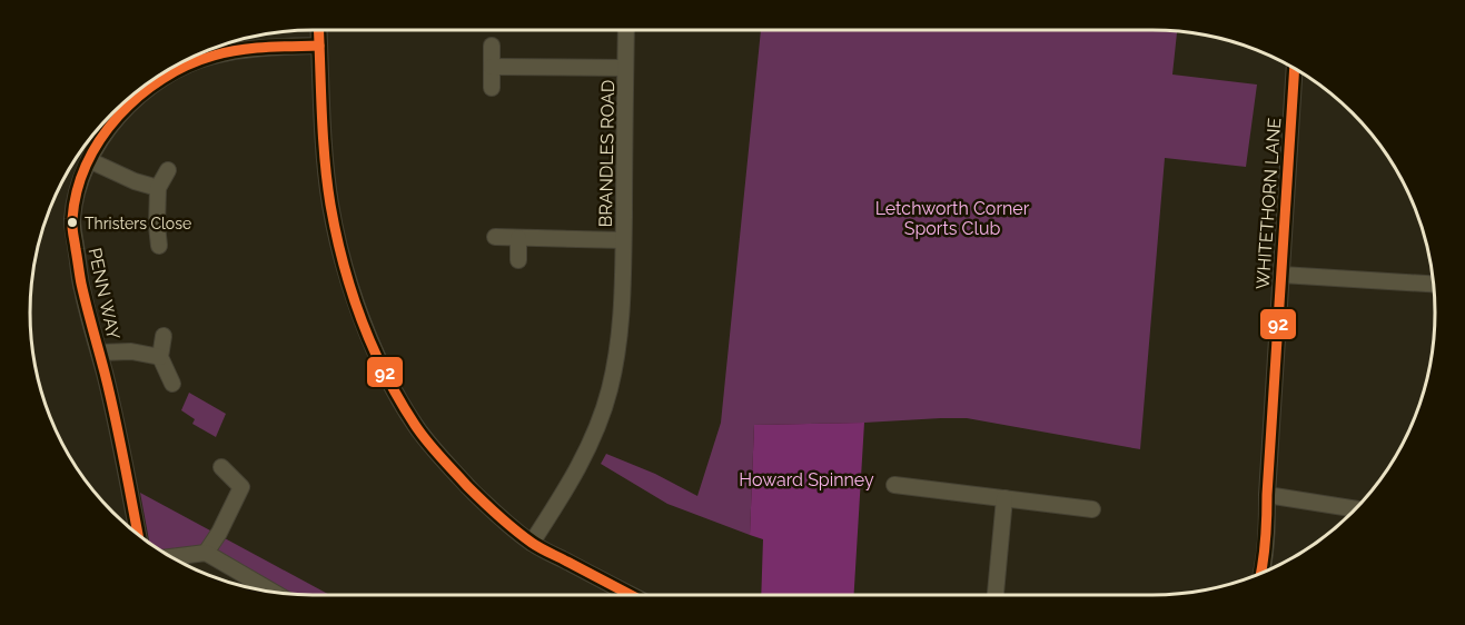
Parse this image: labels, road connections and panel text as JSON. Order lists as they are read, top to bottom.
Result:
{
  "streets": {
    "street": ["BRANDLES ROAD", "WHITETHORN LANE", "PENN WAY"]
  },
  "parks": ["Letchworth Corner Sports Club", "Howard Spinney"],
  "places": ["Thristers Close"],
  "lines": ["transit line 92"]
}
